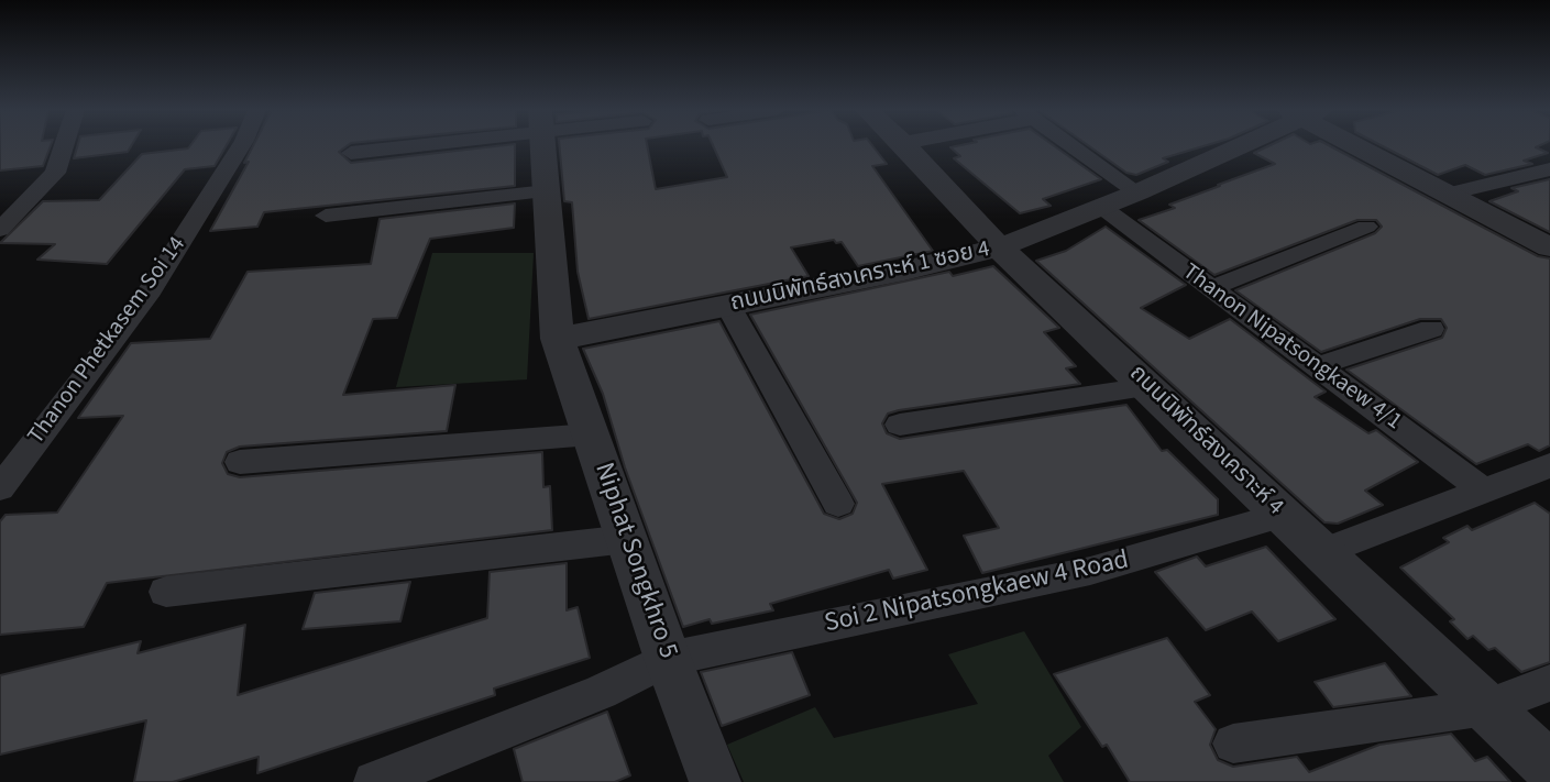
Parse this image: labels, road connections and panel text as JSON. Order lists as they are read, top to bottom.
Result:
{
  "streets": {
    "street": [
      "ถนนนิพัทธ์สงเคราะห์ 1 ซอย 4",
      "Thanon Phetkasem Soi 14",
      "Thanon Nipatsongkaew 4/1",
      "ถนนนิพัทธ์สงเคราะห์ 4",
      "Niphat Songkhro 5",
      "Soi 2 Nipatsongkaew 4 Road"
    ]
  },
  "crossings": [
    ["ถนนนิพัทธ์สงเคราะห์ 1 ซอย 4", "Thanon Nipatsongkaew 4/1"],
    ["ถนนนิพัทธ์สงเคราะห์ 1 ซอย 4", "ถนนนิพัทธ์สงเคราะห์ 4"],
    ["ถนนนิพัทธ์สงเคราะห์ 1 ซอย 4", "Niphat Songkhro 5"],
    ["ถนนนิพัทธ์สงเคราะห์ 4", "Soi 2 Nipatsongkaew 4 Road"],
    ["Niphat Songkhro 5", "Soi 2 Nipatsongkaew 4 Road"]
  ]
}
